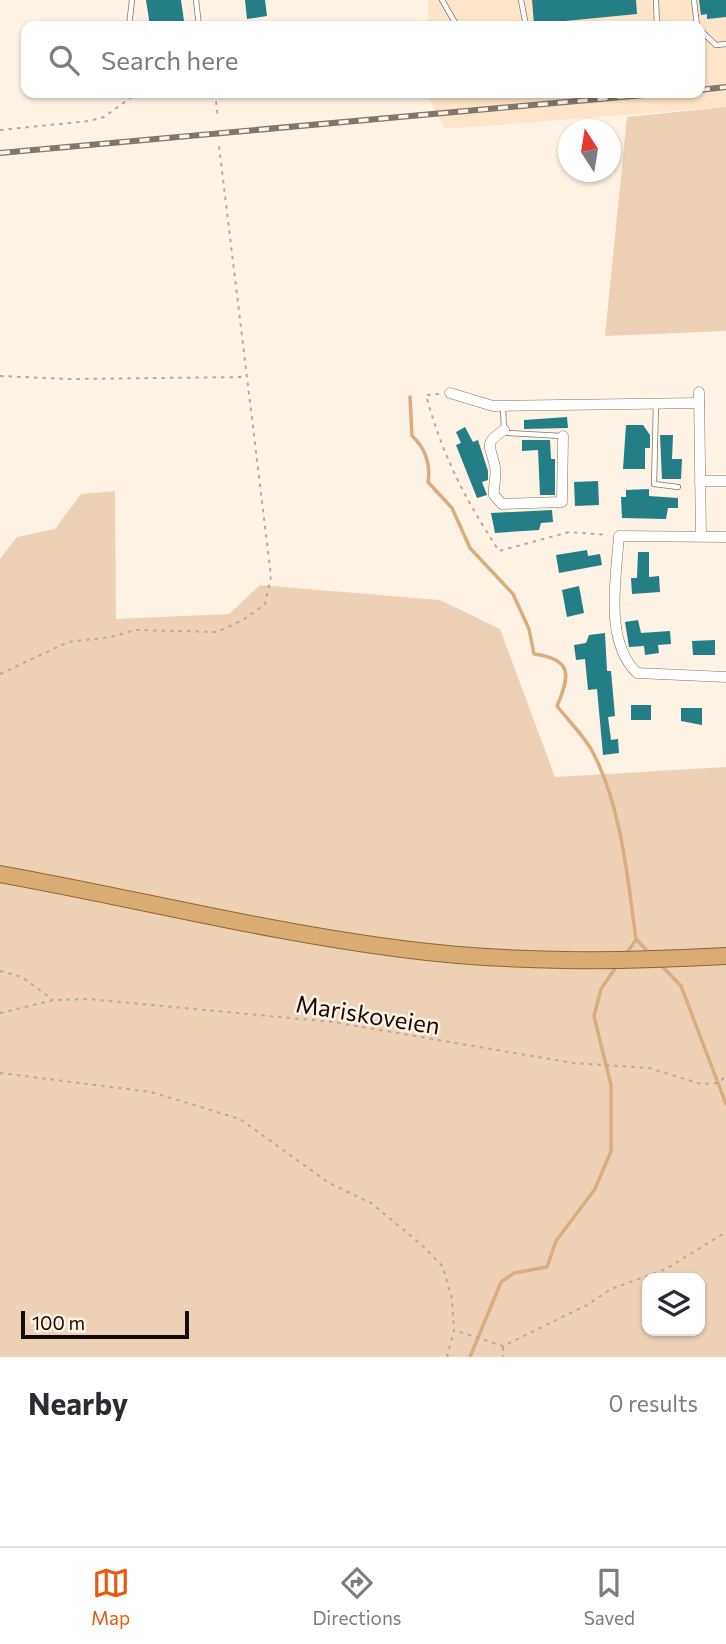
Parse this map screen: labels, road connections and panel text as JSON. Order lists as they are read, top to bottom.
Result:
{
  "streets": {
    "path": ["Mariskoveien"]
  },
  "scale_bar": "100 m",
  "north": "top",
  "page": {
    "search": "Search here",
    "scale": "100 m",
    "heading": ["Nearby", "0 results"],
    "nav": ["Map", "Directions", "Saved"]
  }
}
